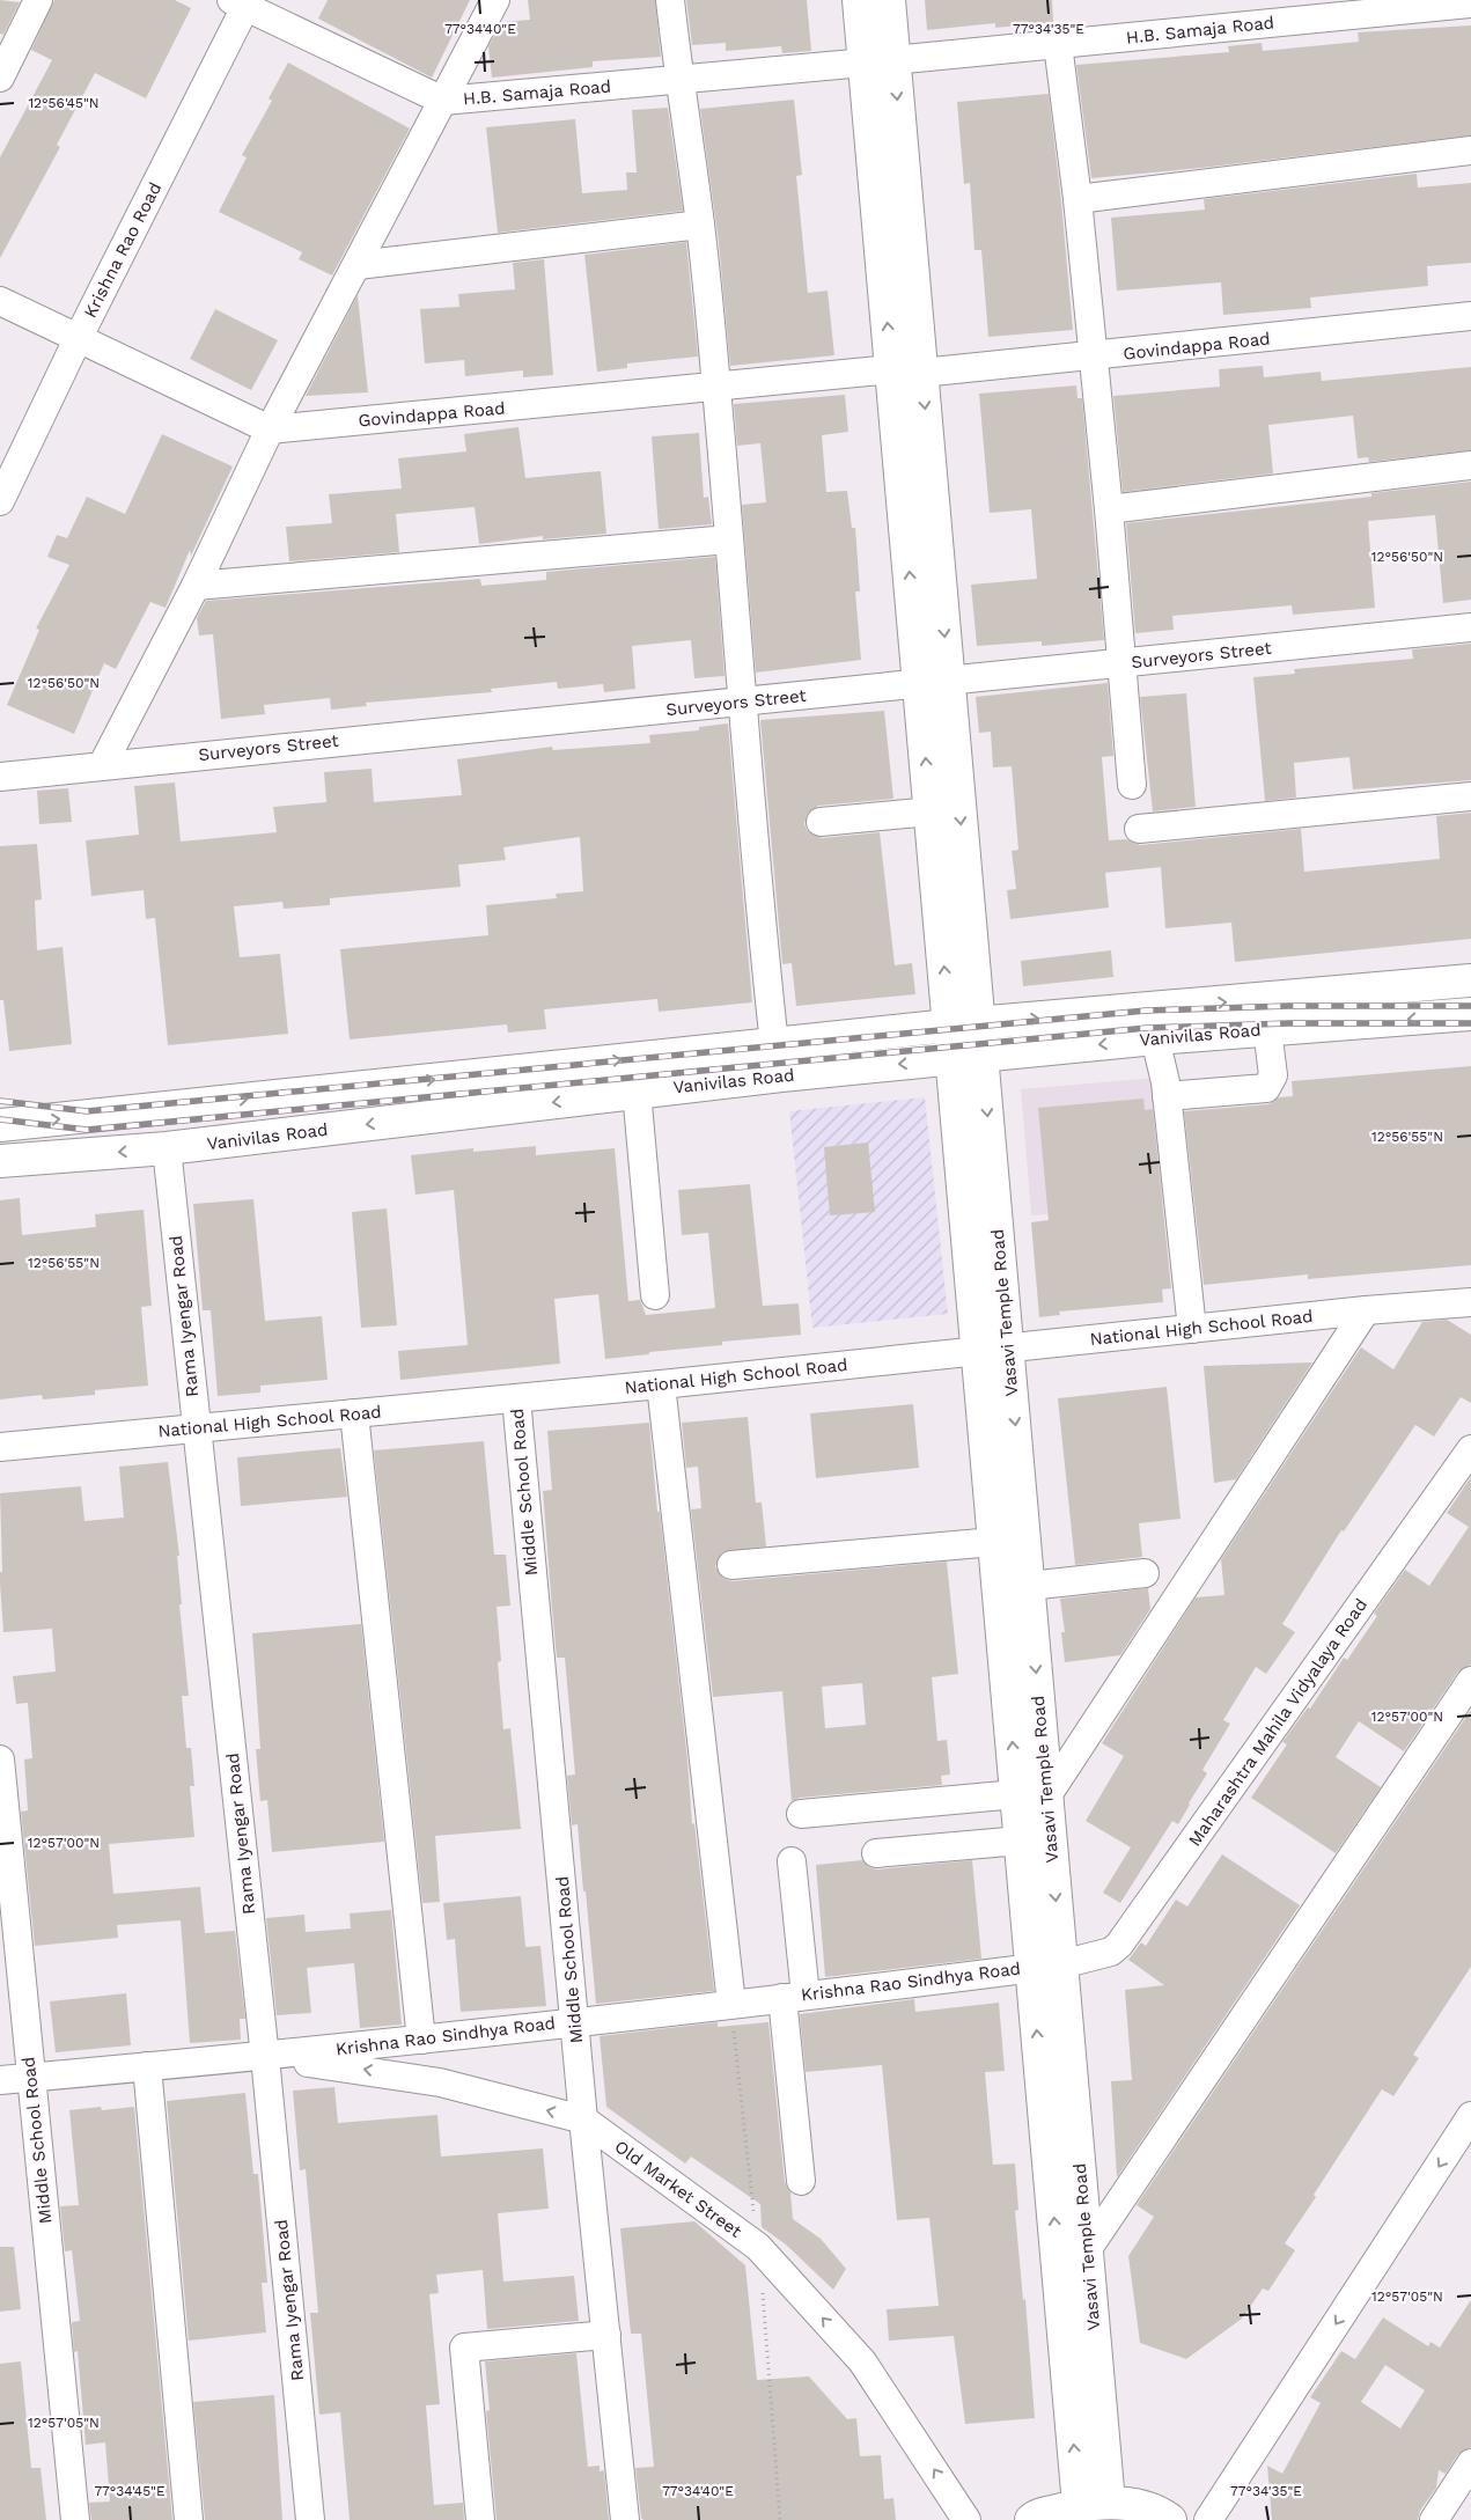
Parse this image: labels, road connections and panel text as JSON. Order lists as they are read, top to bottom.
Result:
{
  "streets": {
    "main road": ["Vanivilas Road", "Vasavi Temple Road"],
    "street": [
      "H.B. Samaja Road",
      "Krishna Rao Road",
      "Govindappa Road",
      "Surveyors Street",
      "Rama Iyengar Road",
      "National High School Road",
      "Middle School Road",
      "Maharashtra Mahila Vidyalaya Road",
      "Krishna Rao Sindhya Road",
      "Old Market Street"
    ]
  },
  "crossings": [
    ["H.B. Samaja Road", "Krishna Rao Road"],
    ["Vanivilas Road", "Vasavi Temple Road"],
    ["Vanivilas Road", "Rama Iyengar Road"],
    ["Vasavi Temple Road", "National High School Road"],
    ["Vasavi Temple Road", "Maharashtra Mahila Vidyalaya Road"],
    ["Vasavi Temple Road", "Krishna Rao Sindhya Road"],
    ["Rama Iyengar Road", "National High School Road"],
    ["Rama Iyengar Road", "Krishna Rao Sindhya Road"],
    ["Rama Iyengar Road", "Old Market Street"],
    ["National High School Road", "Middle School Road"],
    ["Middle School Road", "Krishna Rao Sindhya Road"],
    ["Middle School Road", "Old Market Street"],
    ["Maharashtra Mahila Vidyalaya Road", "Krishna Rao Sindhya Road"],
    ["Krishna Rao Sindhya Road", "Old Market Street"]
  ],
  "one_way": ["Old Market Street"],
  "coordinates": [
    "77°34'40\"E",
    "77°34'35\"E",
    "12°56'45\"N",
    "12°56'50\"N",
    "12°56'55\"N",
    "12°57'00\"N",
    "12°57'05\"N",
    "77°34'45\"E"
  ]
}
